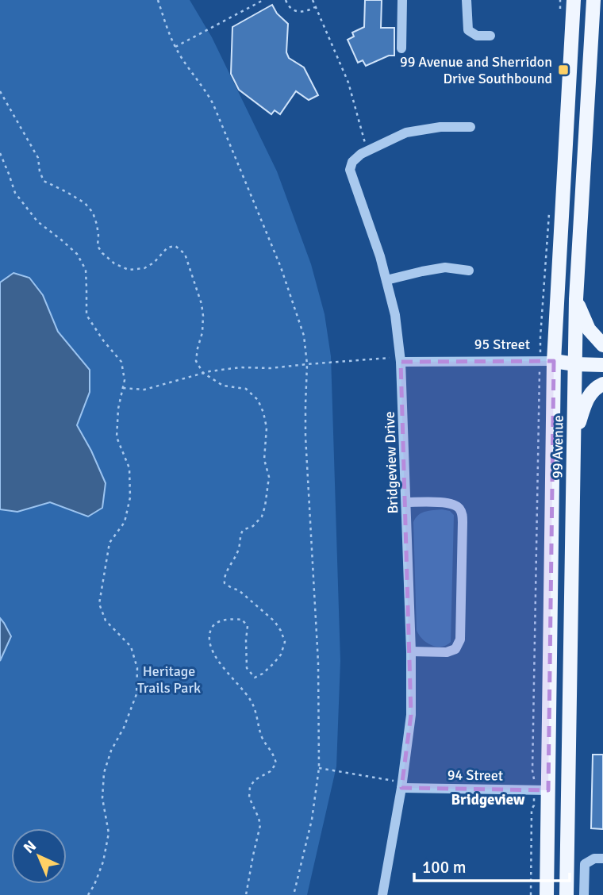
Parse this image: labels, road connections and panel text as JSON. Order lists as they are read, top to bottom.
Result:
{
  "streets": {
    "main road": ["95 Street", "99 Avenue"],
    "street": ["Bridgeview Drive", "94 Street"]
  },
  "crossings": [
    ["95 Street", "99 Avenue"],
    ["95 Street", "Bridgeview Drive"],
    ["99 Avenue", "94 Street"],
    ["Bridgeview Drive", "94 Street"]
  ],
  "districts": ["Bridgeview"],
  "parks": ["Heritage Trails Park"],
  "places": {
    "transit": ["99 Avenue and Sherridon Drive Southbound"]
  },
  "scale_bar": "100 m",
  "north": "top left"
}
